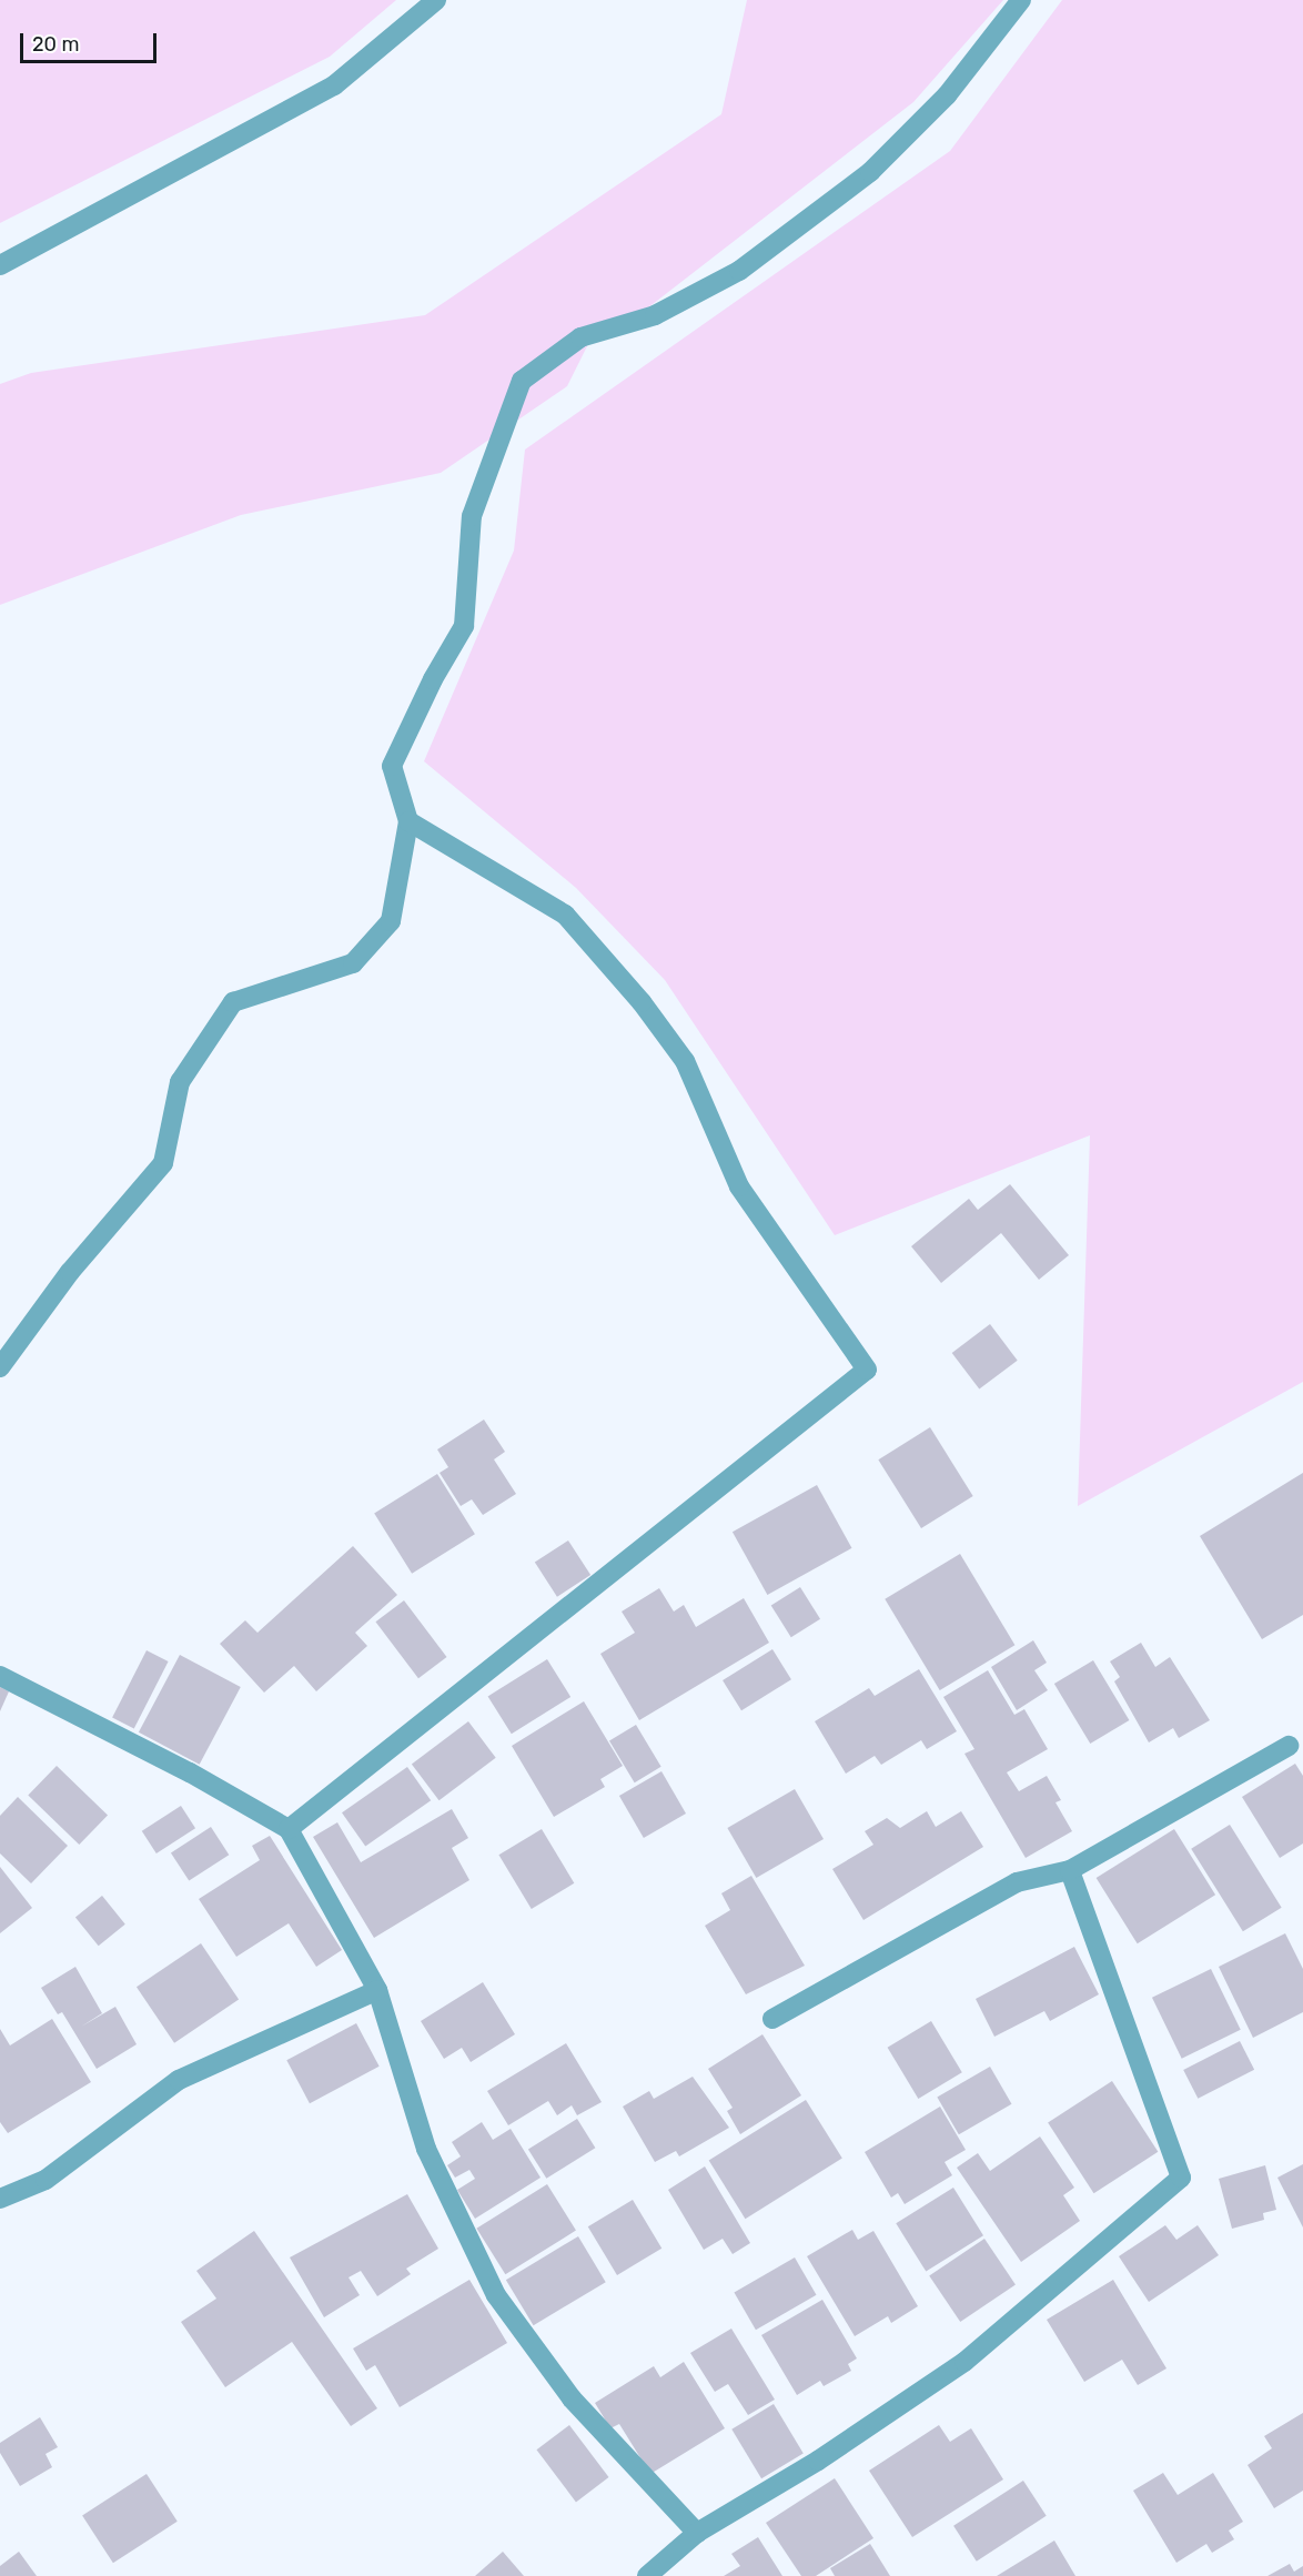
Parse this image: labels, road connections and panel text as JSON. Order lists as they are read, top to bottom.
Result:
{
  "scale_bar": "20 m"
}
